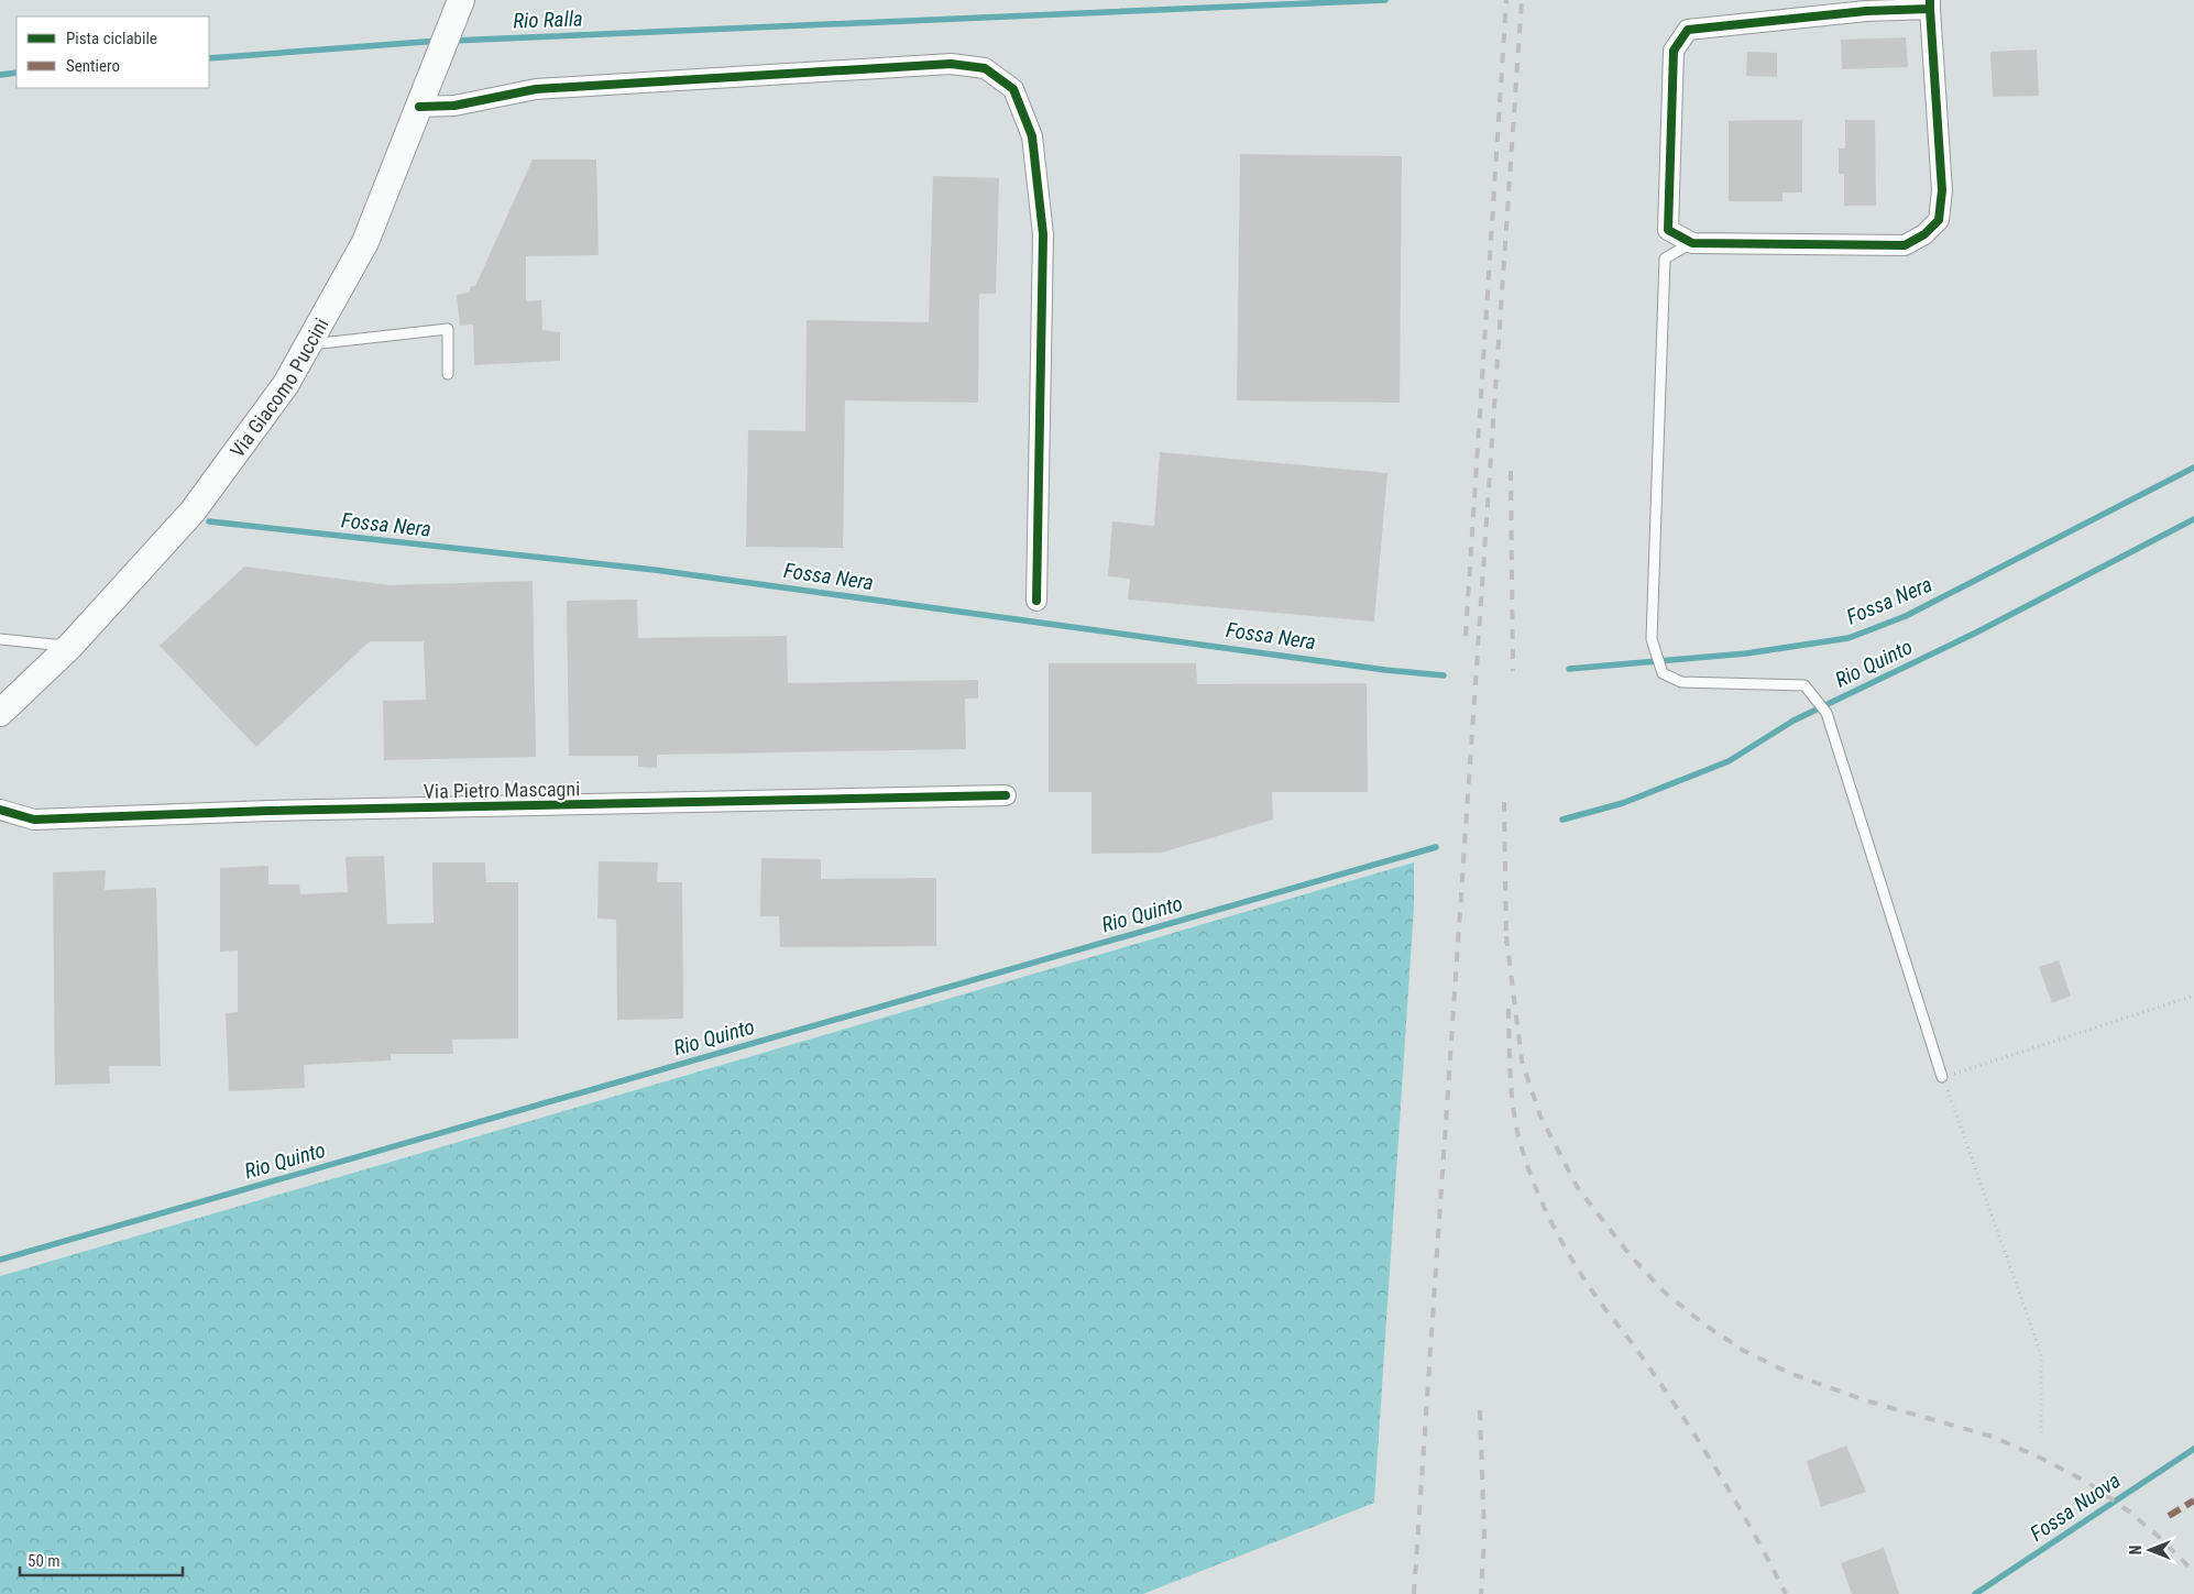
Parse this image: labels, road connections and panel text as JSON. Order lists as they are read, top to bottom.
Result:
{
  "streets": {
    "main road": ["Via Giacomo Puccini"],
    "street": ["Via Pietro Mascagni"]
  },
  "water": [
    "Rio Ralla",
    "Fossa Nera",
    "Rio Quinto",
    "Fossa Nuova"
  ],
  "legend": ["Pista ciclabile", "Sentiero"],
  "scale_bar": "50 m",
  "north": "left"
}
